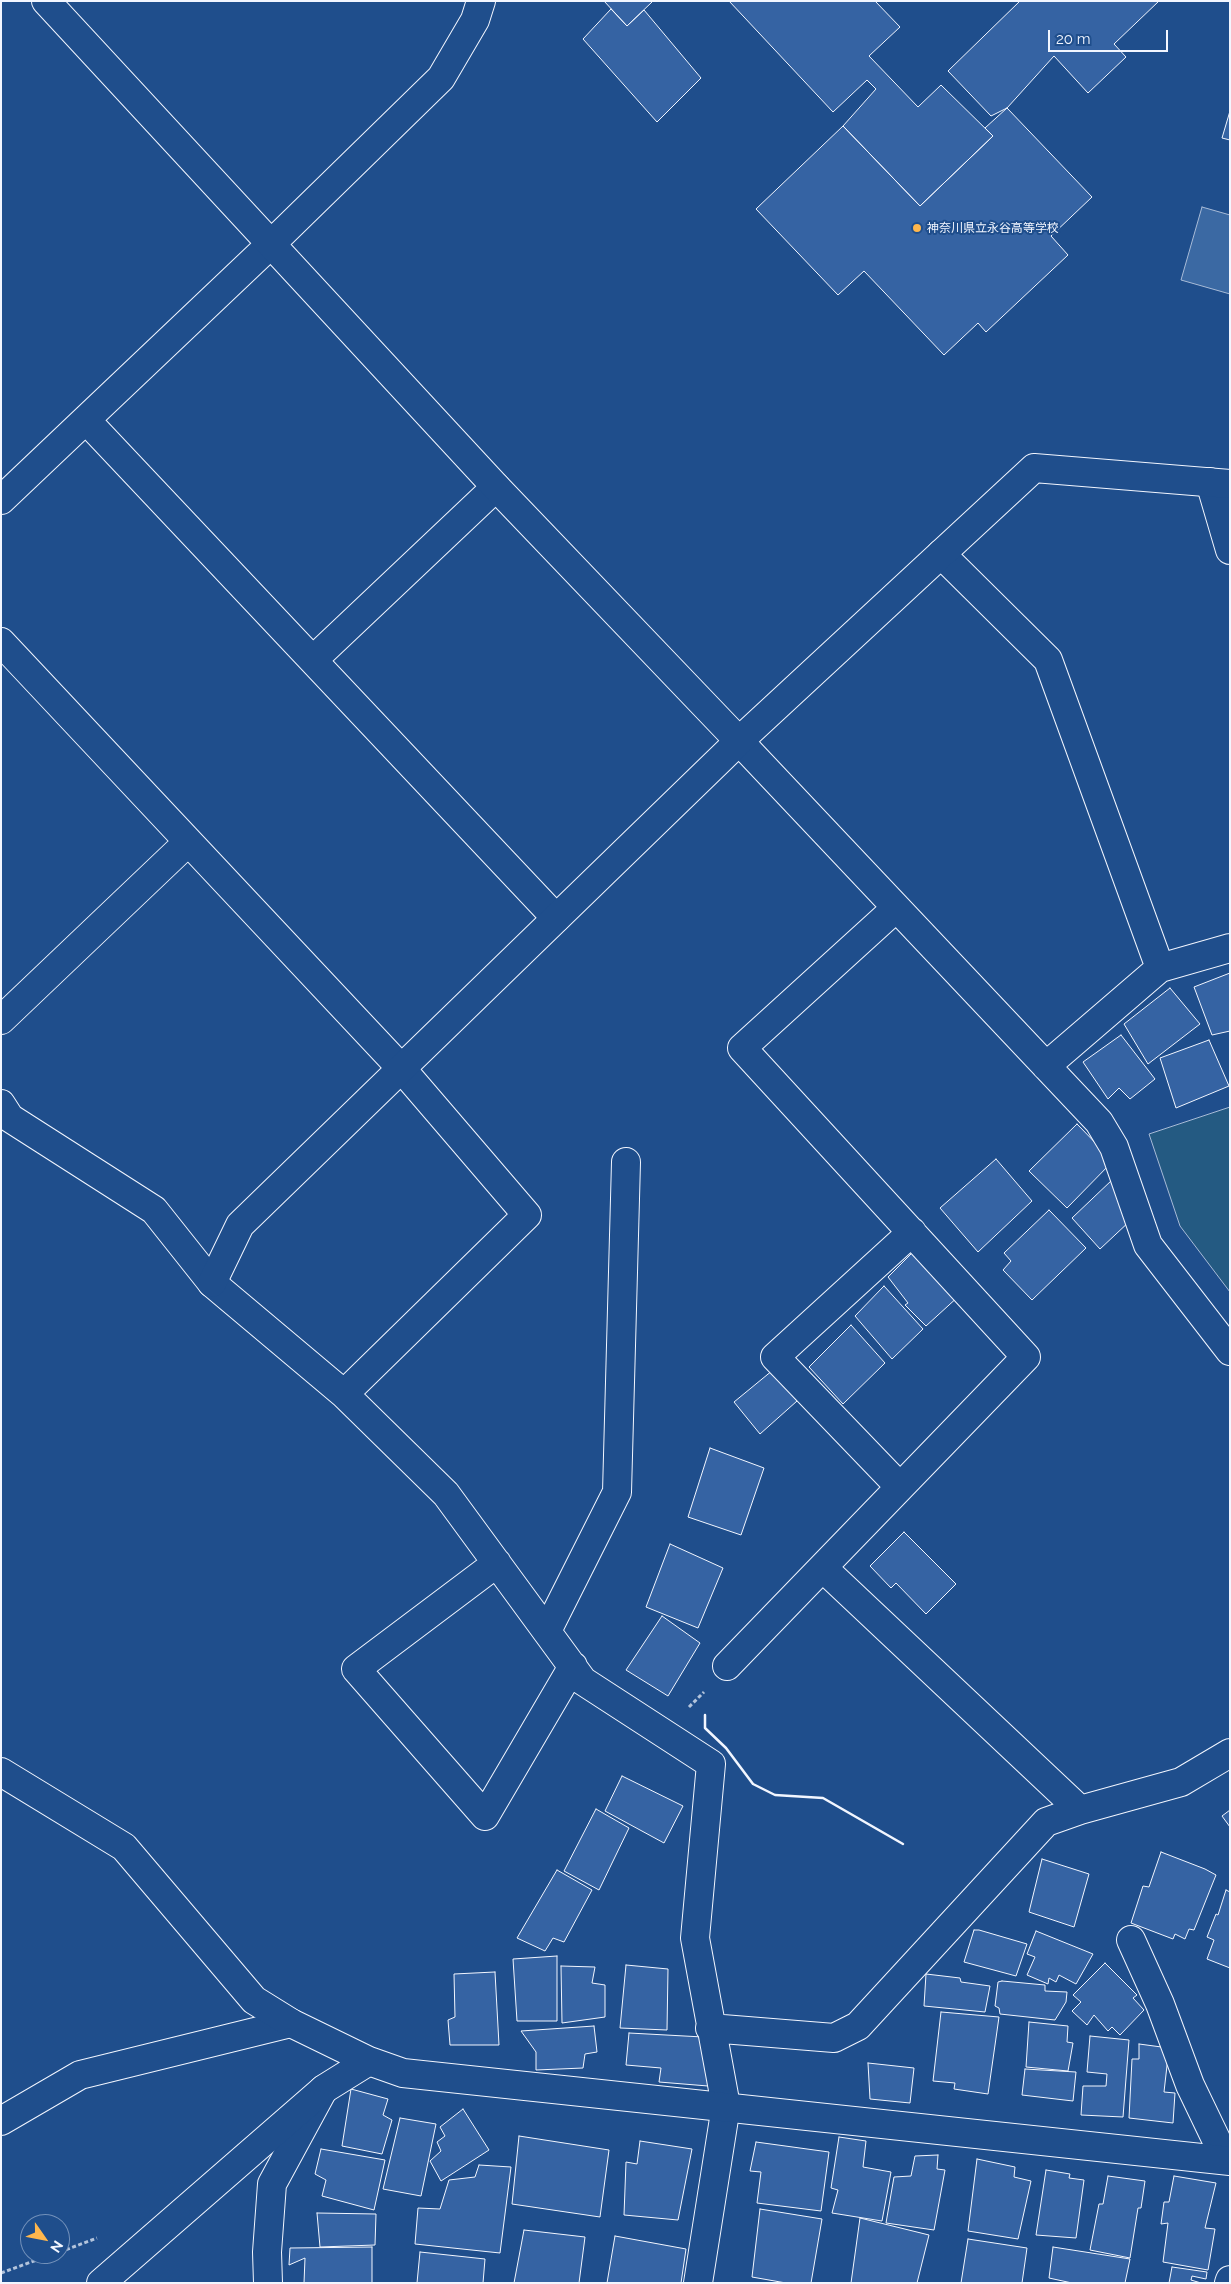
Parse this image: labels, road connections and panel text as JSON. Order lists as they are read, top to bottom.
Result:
{
  "places": ["神奈川県立永谷高等学校"],
  "scale_bar": "20 m",
  "north": "bottom right"
}
